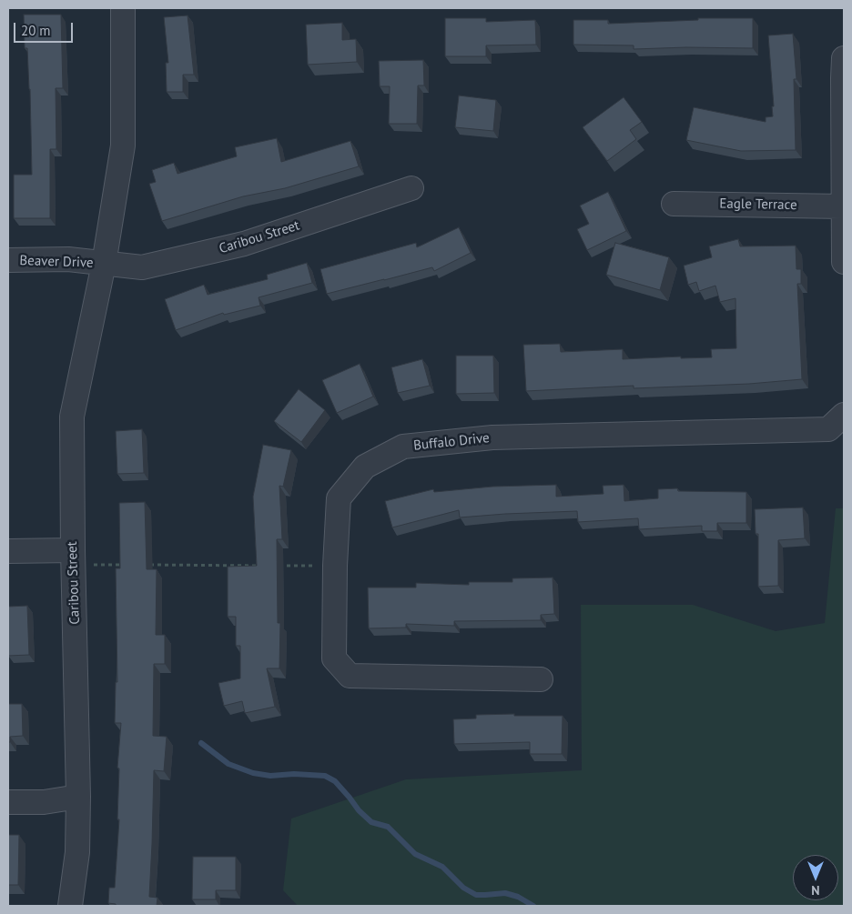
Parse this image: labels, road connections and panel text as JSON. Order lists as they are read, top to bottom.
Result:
{
  "streets": {
    "street": [
      "Eagle Terrace",
      "Caribou Street",
      "Beaver Drive",
      "Buffalo Drive"
    ]
  },
  "crossings": [
    ["Caribou Street", "Beaver Drive"]
  ],
  "scale_bar": "20 m",
  "north": "bottom"
}
